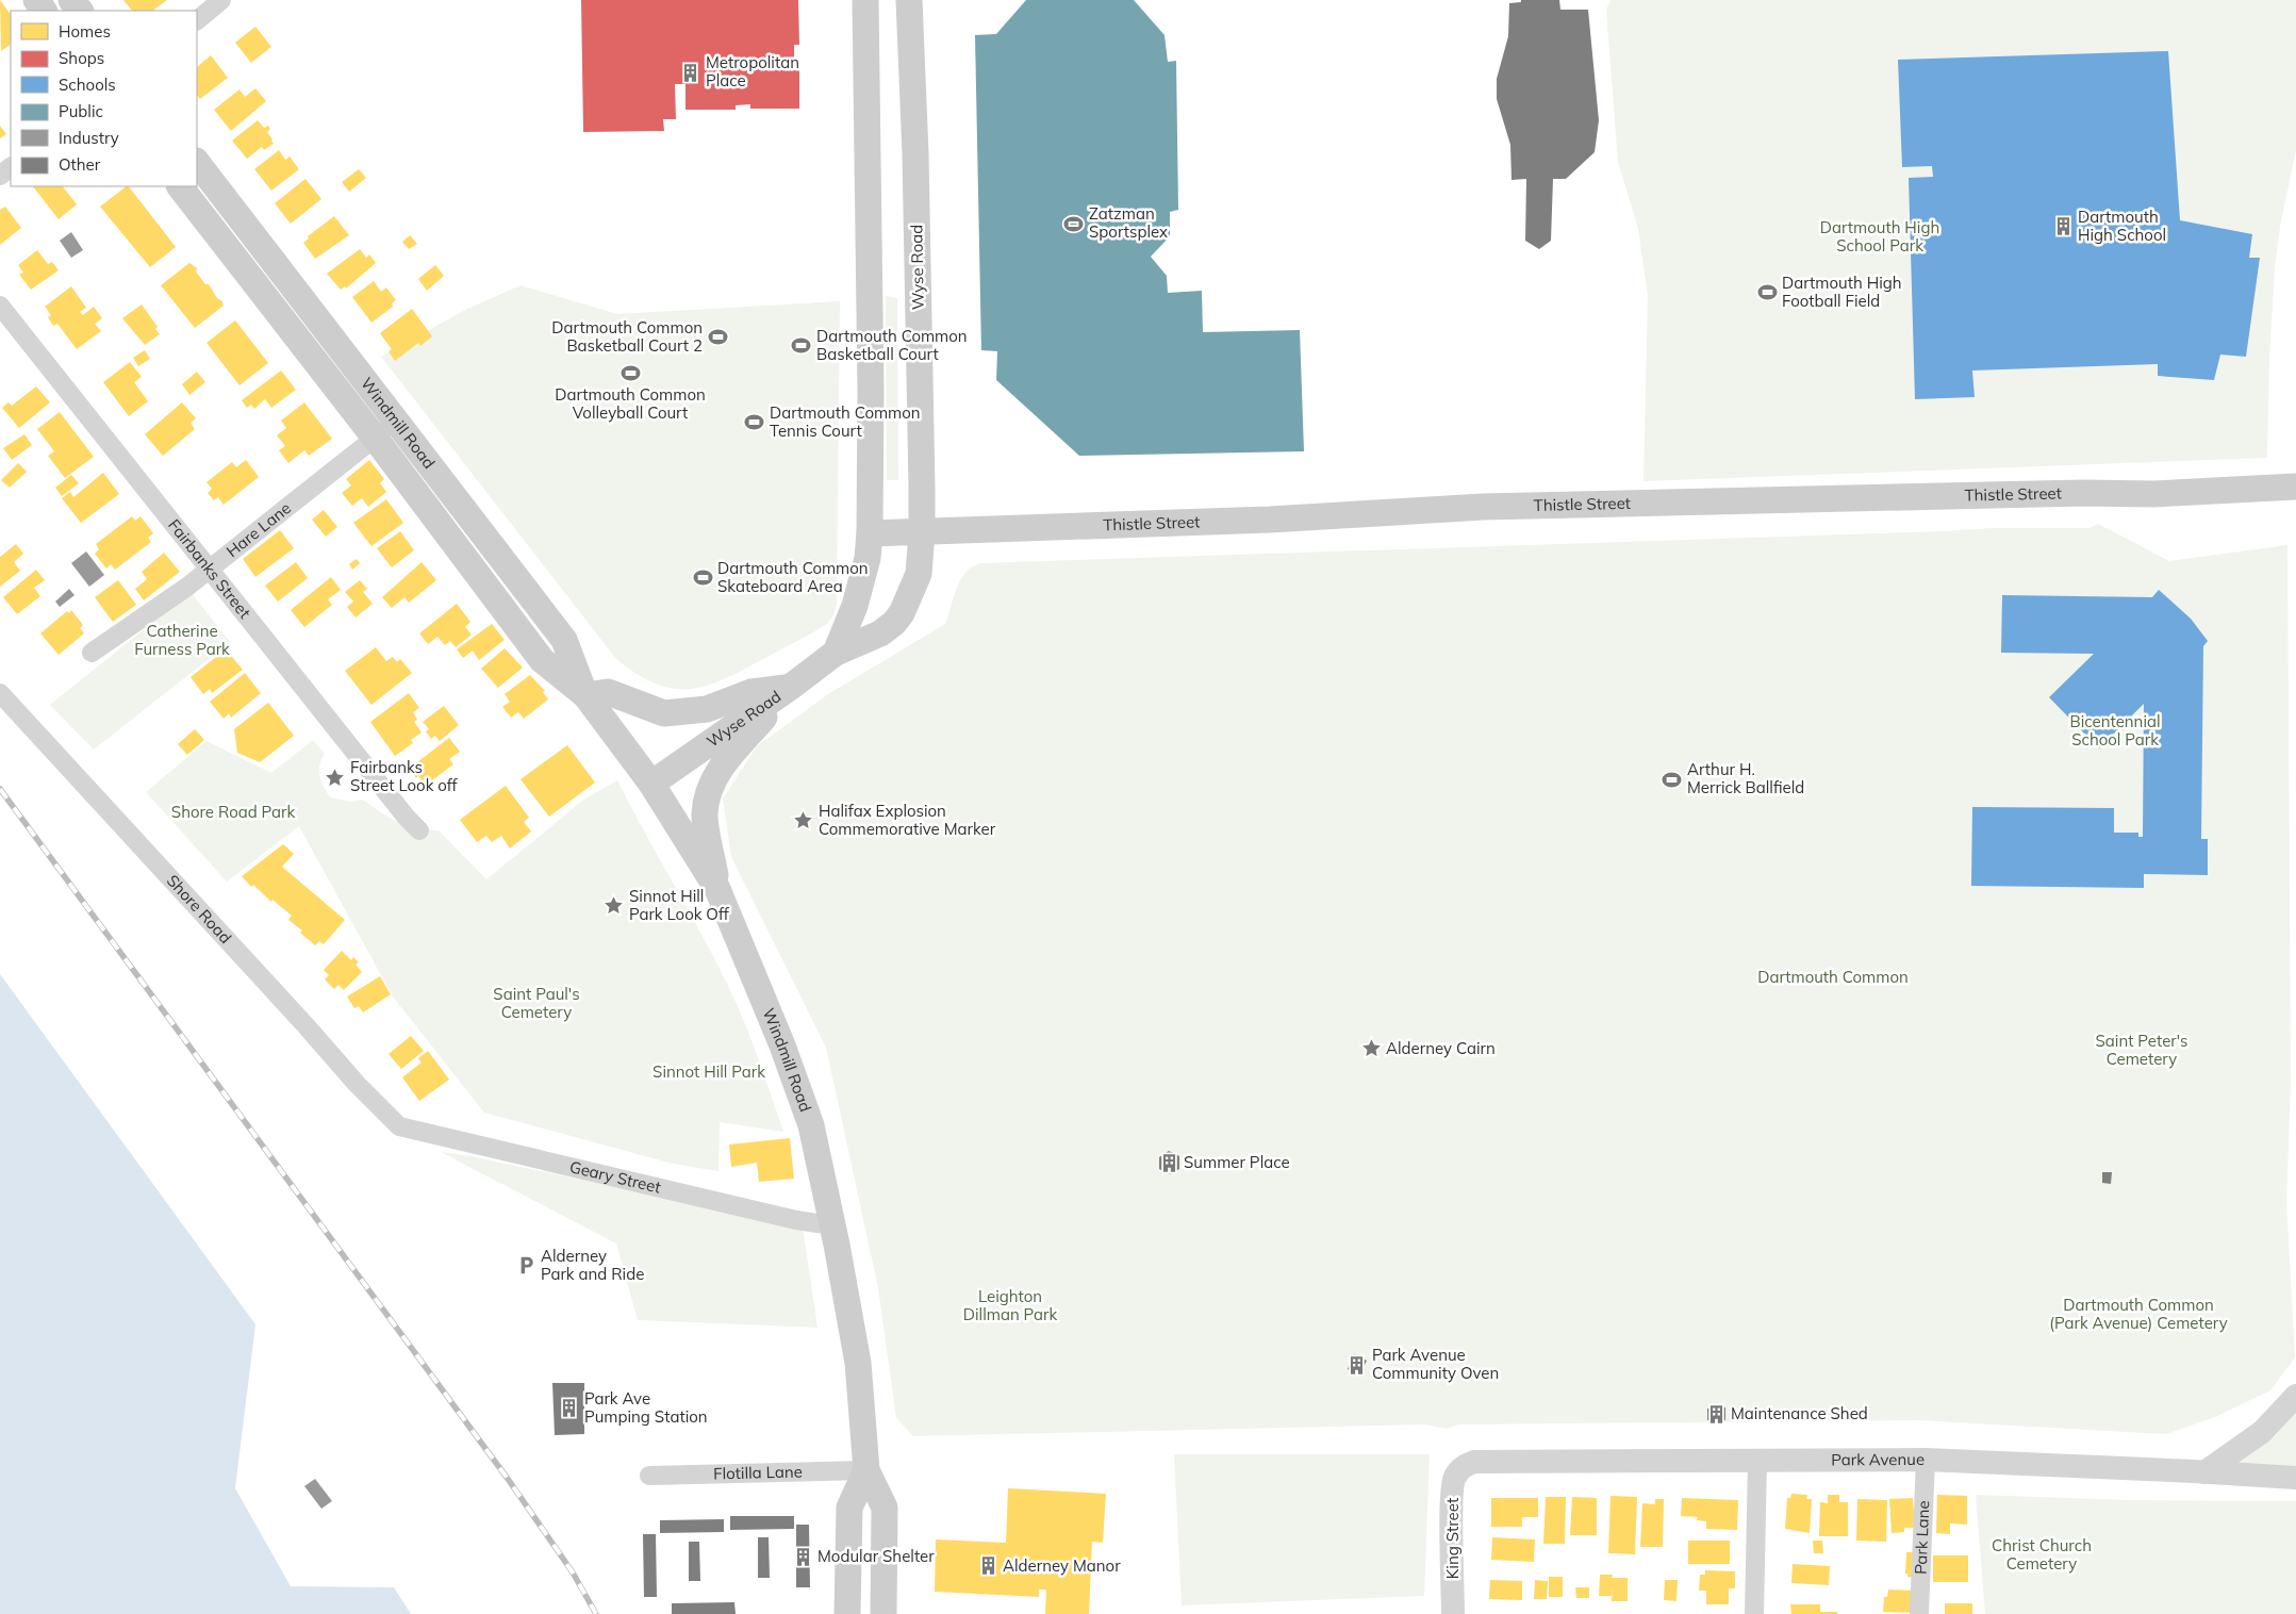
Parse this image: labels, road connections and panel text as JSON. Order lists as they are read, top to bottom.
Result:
{
  "streets": {
    "main road": ["Wyse Road", "Windmill Road", "Thistle Street"],
    "street": [
      "Hare Lane",
      "Fairbanks Street",
      "Shore Road",
      "Geary Street",
      "Park Avenue",
      "Flotilla Lane",
      "Park Lane",
      "King Street"
    ]
  },
  "crossings": [
    ["Wyse Road", "Windmill Road"],
    ["Wyse Road", "Thistle Street"],
    ["Windmill Road", "Hare Lane"],
    ["Windmill Road", "Geary Street"],
    ["Windmill Road", "Flotilla Lane"],
    ["Hare Lane", "Fairbanks Street"],
    ["Shore Road", "Geary Street"],
    ["Park Avenue", "Park Lane"],
    ["Park Avenue", "King Street"]
  ],
  "parks": [
    "Dartmouth High School Park",
    "Catherine Furness Park",
    "Bicentennial School Park",
    "Shore Road Park",
    "Dartmouth Common",
    "Saint Paul's Cemetery",
    "Saint Peter's Cemetery",
    "Sinnot Hill Park",
    "Leighton Dillman Park",
    "Dartmouth Common (Park Avenue) Cemetery",
    "Christ Church Cemetery"
  ],
  "places": {
    "building": [
      "Metropolitan Place",
      "Dartmouth High School",
      "Summer Place",
      "Park Avenue Community Oven",
      "Park Ave Pumping Station",
      "Maintenance Shed",
      "Modular Shelter",
      "Alderney Manor"
    ],
    "sports": [
      "Zatzman Sportsplex",
      "Dartmouth High Football Field",
      "Dartmouth Common Basketball Court 2",
      "Dartmouth Common Basketball Court",
      "Dartmouth Common Volleyball Court",
      "Dartmouth Common Tennis Court",
      "Dartmouth Common Skateboard Area",
      "Arthur H. Merrick Ballfield"
    ],
    "place": [
      "Fairbanks Street Look off",
      "Halifax Explosion Commemorative Marker",
      "Sinnot Hill Park Look Off",
      "Alderney Cairn"
    ],
    "parking": ["Alderney Park and Ride"]
  },
  "legend": [
    "Homes",
    "Shops",
    "Schools",
    "Public",
    "Industry",
    "Other"
  ]
}
